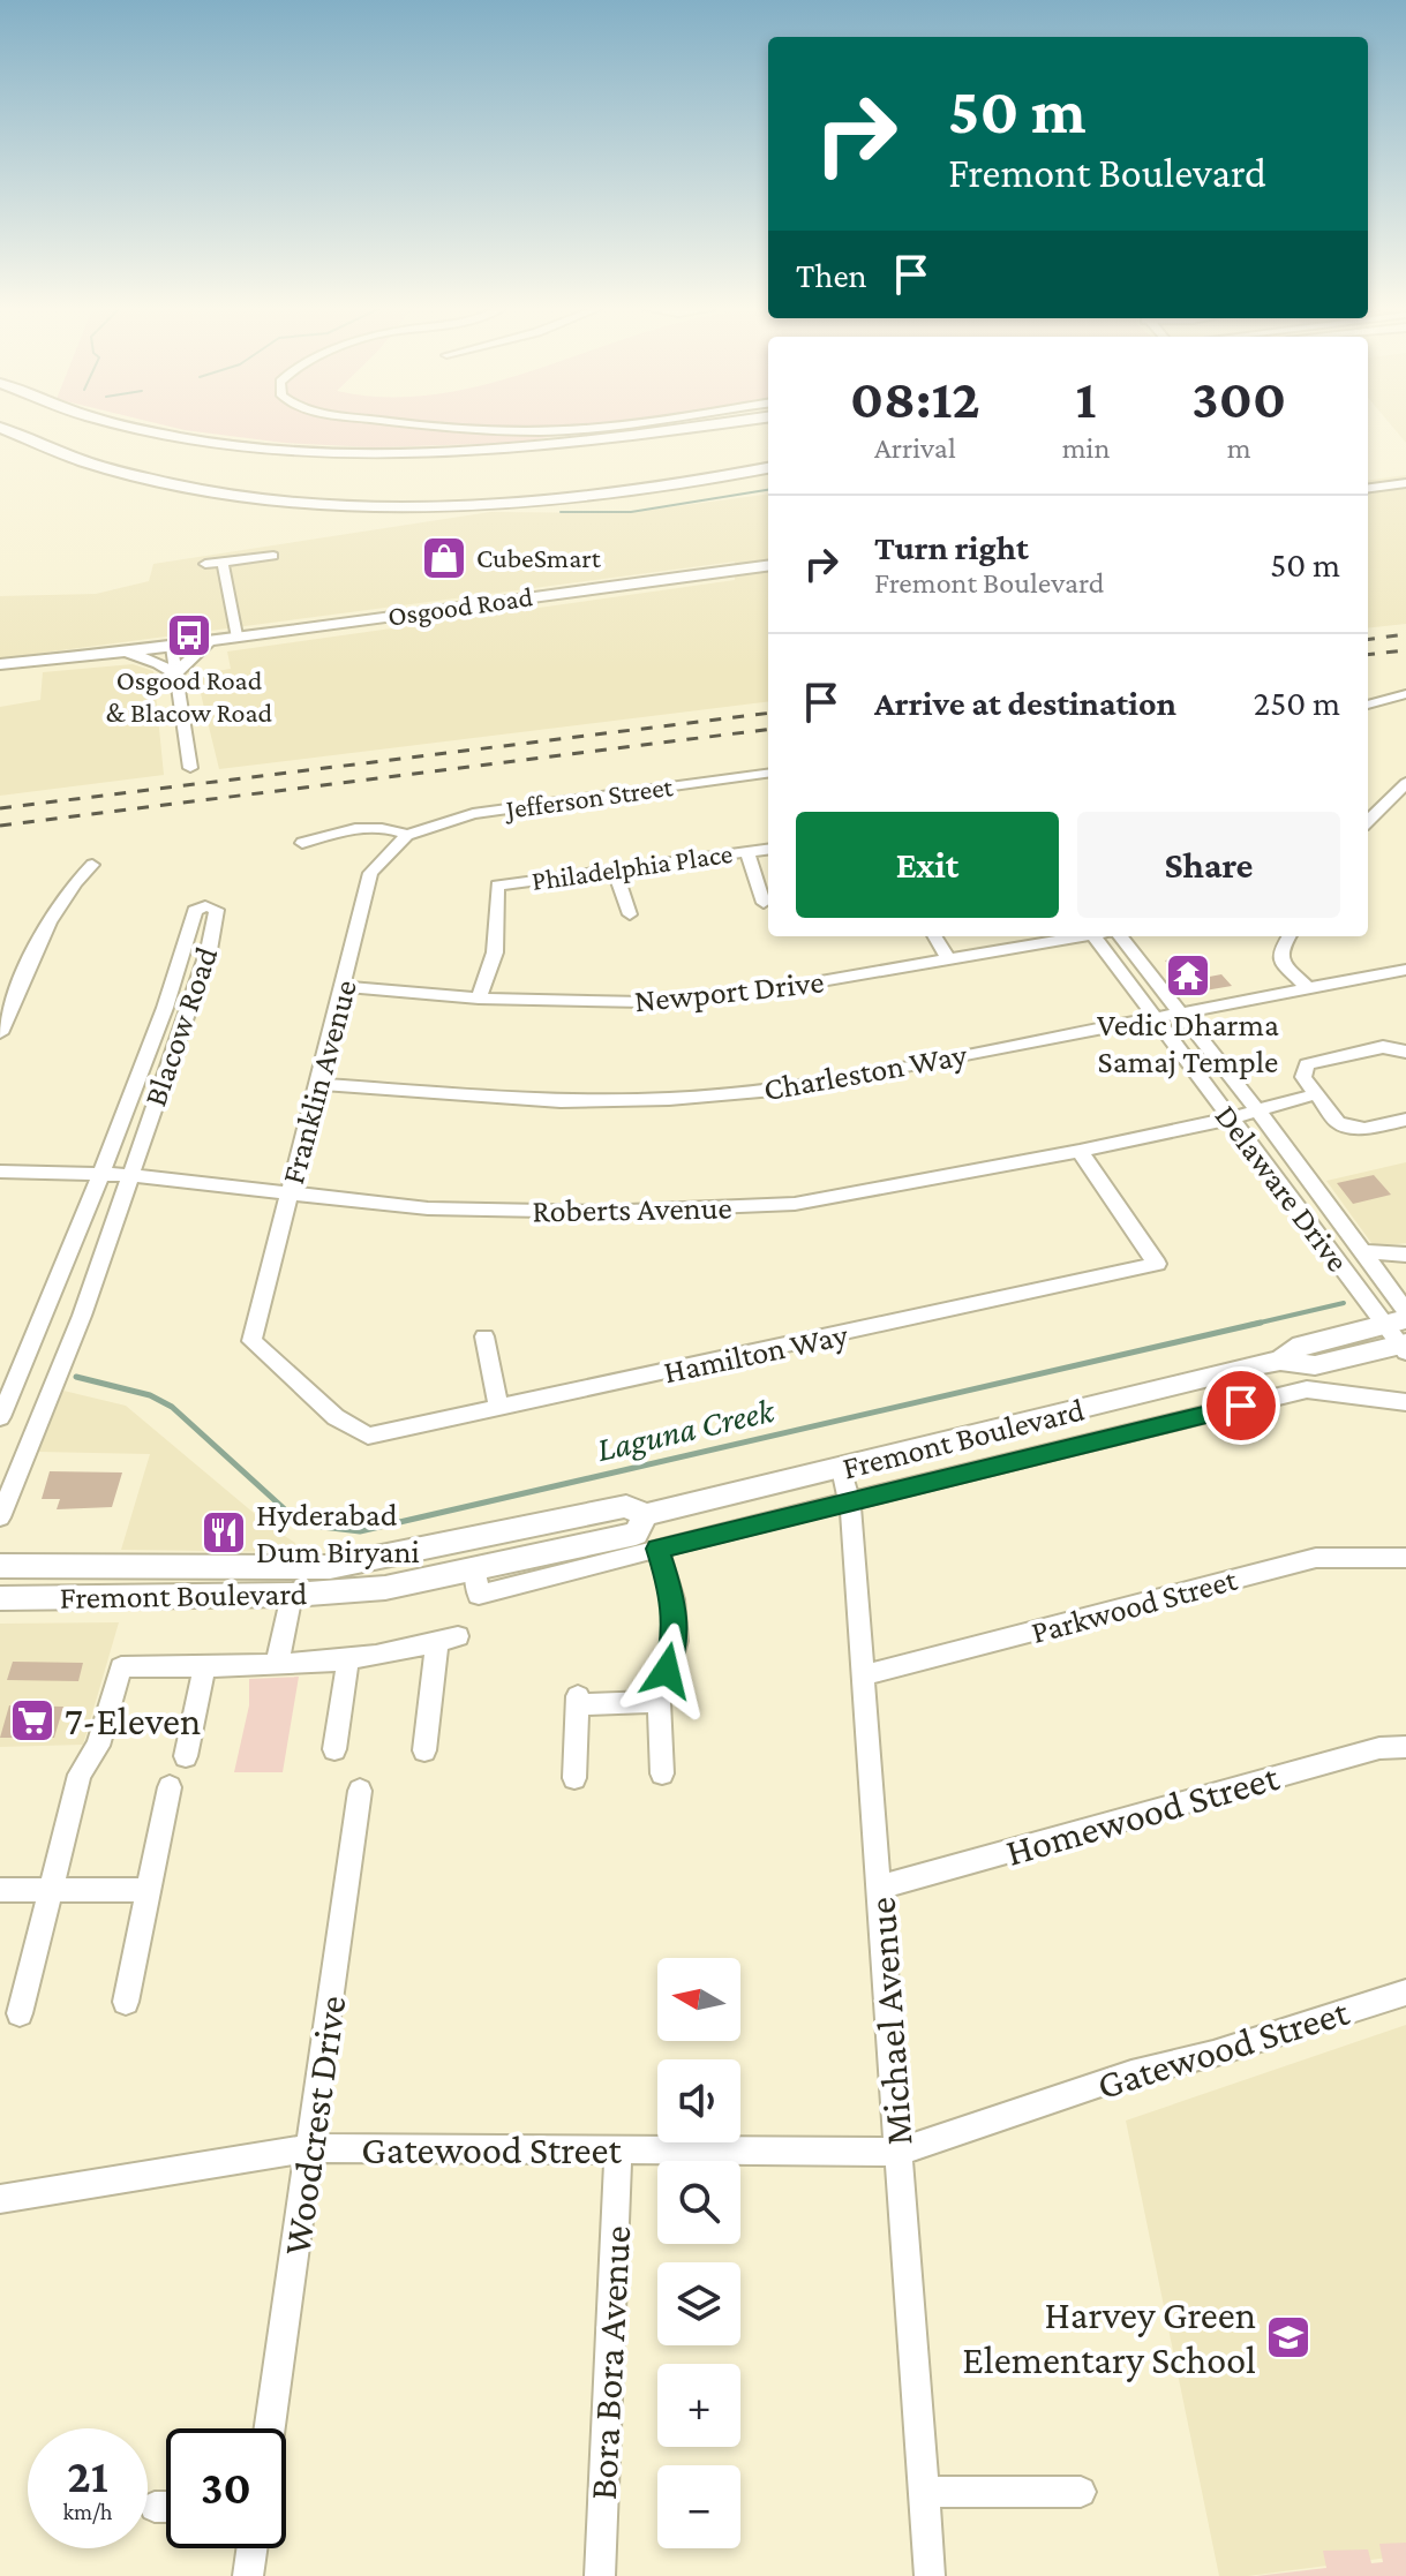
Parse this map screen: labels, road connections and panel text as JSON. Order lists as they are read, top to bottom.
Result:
{
  "streets": {
    "main road": ["Osgood Road", "Fremont Boulevard"],
    "street": [
      "Jefferson Street",
      "Philadelphia Place",
      "Newport Drive",
      "Blacow Road",
      "Charleston Way",
      "Franklin Avenue",
      "Delaware Drive",
      "Roberts Avenue",
      "Hamilton Way",
      "Parkwood Street",
      "Homewood Street",
      "Michael Avenue",
      "Gatewood Street",
      "Woodcrest Drive",
      "Bora Bora Avenue"
    ]
  },
  "crossings": [
    ["Jefferson Street", "Franklin Avenue"],
    ["Philadelphia Place", "Newport Drive"],
    ["Newport Drive", "Franklin Avenue"],
    ["Blacow Road", "Roberts Avenue"],
    ["Charleston Way", "Franklin Avenue"],
    ["Charleston Way", "Delaware Drive"],
    ["Franklin Avenue", "Roberts Avenue"],
    ["Franklin Avenue", "Hamilton Way"],
    ["Delaware Drive", "Roberts Avenue"],
    ["Delaware Drive", "Fremont Boulevard"],
    ["Roberts Avenue", "Hamilton Way"],
    ["Fremont Boulevard", "Michael Avenue"],
    ["Parkwood Street", "Michael Avenue"],
    ["Homewood Street", "Michael Avenue"],
    ["Michael Avenue", "Gatewood Street"],
    ["Gatewood Street", "Woodcrest Drive"],
    ["Gatewood Street", "Bora Bora Avenue"]
  ],
  "water": ["Laguna Creek"],
  "places": {
    "shop": ["CubeSmart"],
    "bus stop": ["Osgood Road & Blacow Road"],
    "temple": ["Vedic Dharma Samaj Temple"],
    "restaurant": ["Hyderabad Dum Biryani"],
    "supermarket": ["7-Eleven"],
    "school or university": ["Harvey Green Elementary School"]
  },
  "north": "left",
  "page": {
    "turn": ["50 m", "Fremont Boulevard"],
    "then": "Then",
    "eta": [
      "08:12",
      "Arrival",
      "1",
      "min",
      "300",
      "m"
    ],
    "list": [
      {
        "name": "Turn right",
        "note": "Fremont Boulevard",
        "value": "50 m"
      },
      {
        "name": "Arrive at destination",
        "value": "250 m"
      }
    ],
    "buttons": ["Exit", "Share"],
    "map_buttons": ["+", "−"],
    "speed": "21 km/h",
    "limit": "30"
  }
}
